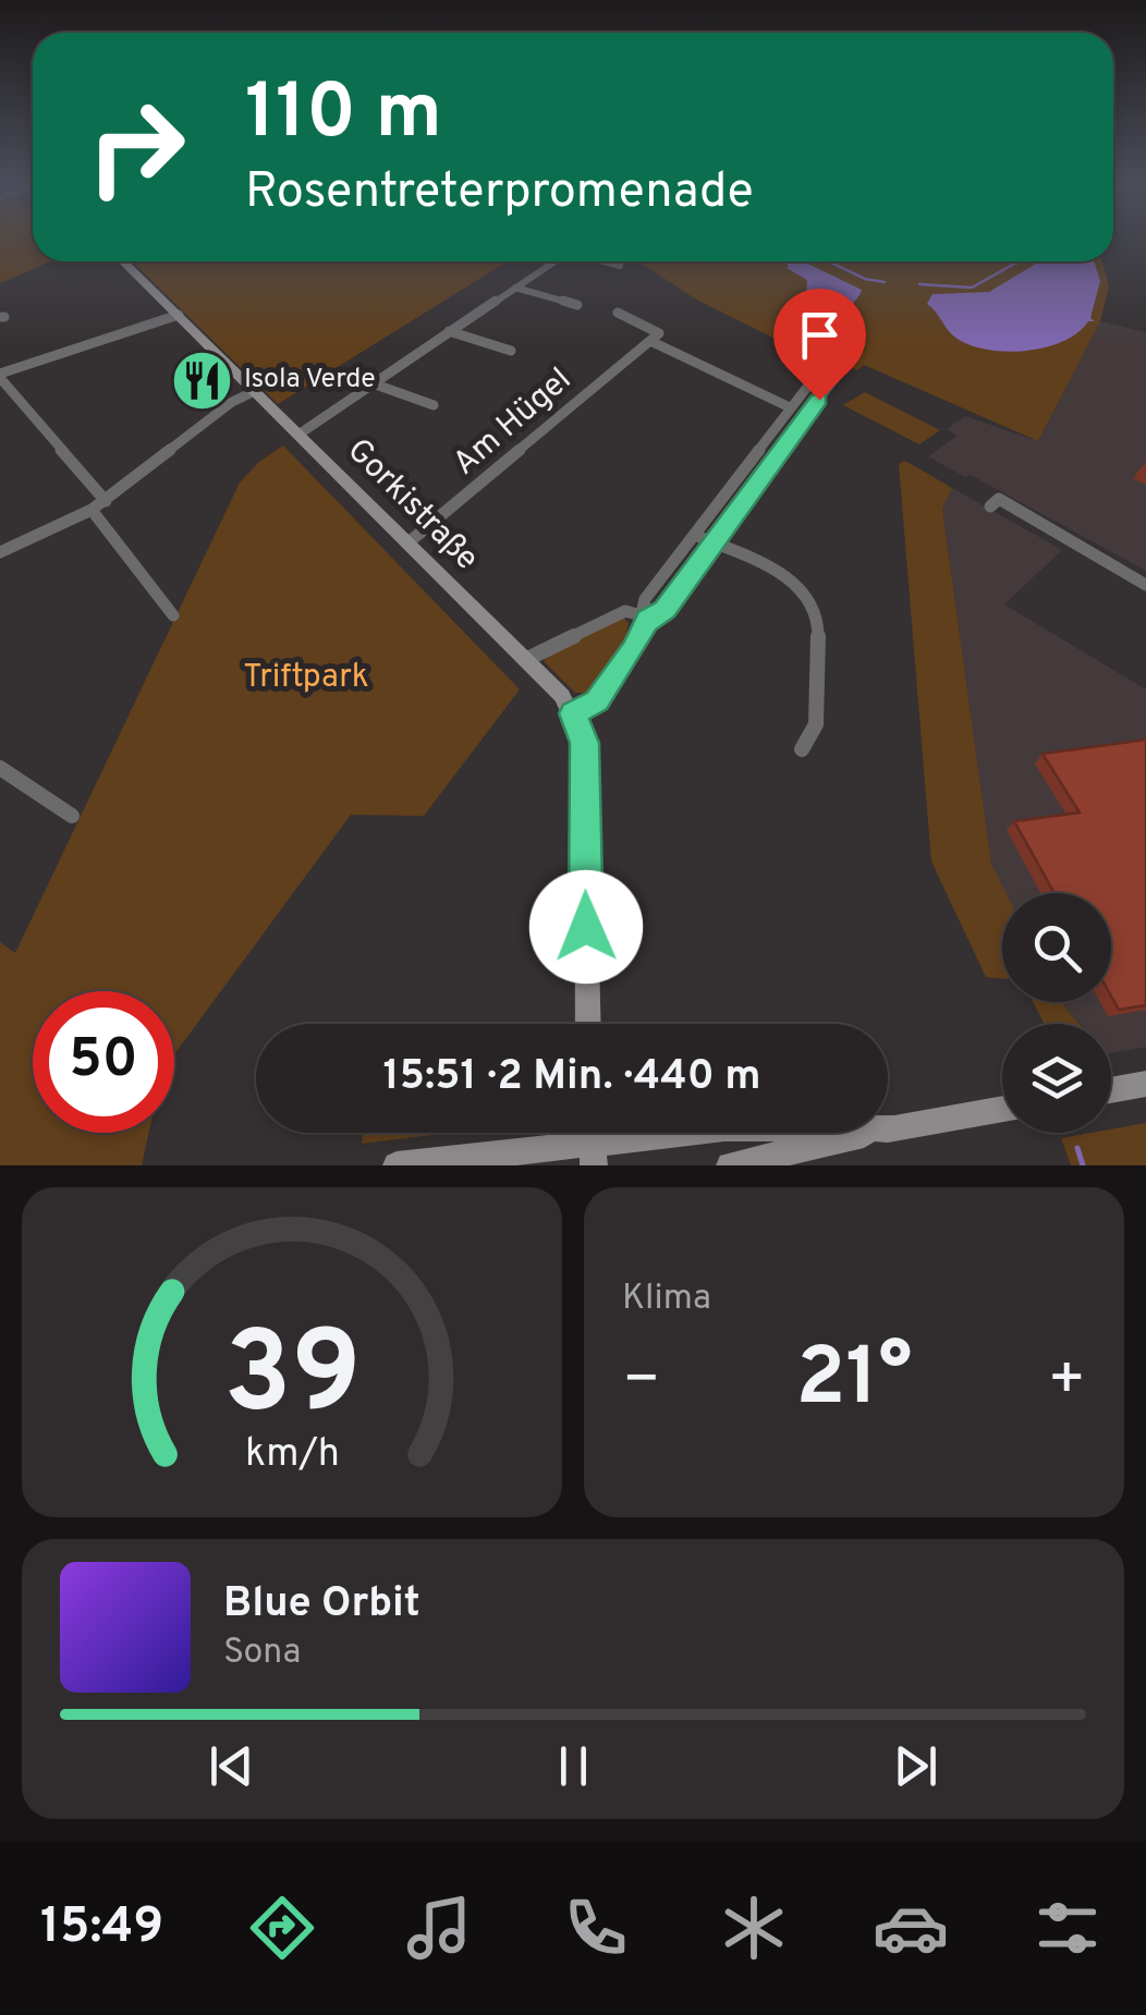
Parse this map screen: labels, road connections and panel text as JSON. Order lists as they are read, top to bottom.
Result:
{
  "streets": {
    "main road": ["Gorkistraße"],
    "street": ["Am Hügel"]
  },
  "crossings": [
    ["Am Hügel", "Gorkistraße"]
  ],
  "parks": ["Triftpark"],
  "places": {
    "restaurant": ["Isola Verde"]
  },
  "page": {
    "turn": ["110 m", "Rosentreterpromenade"],
    "limit": "50",
    "trip": "15:51 · 2 Min. · 440 m",
    "tile": "Klima",
    "heat": ["−", "21°", "+"],
    "song": ["Blue Orbit", "Sona"],
    "tabs": "15:49",
    "gauge": ["39", "km/h"]
  }
}
